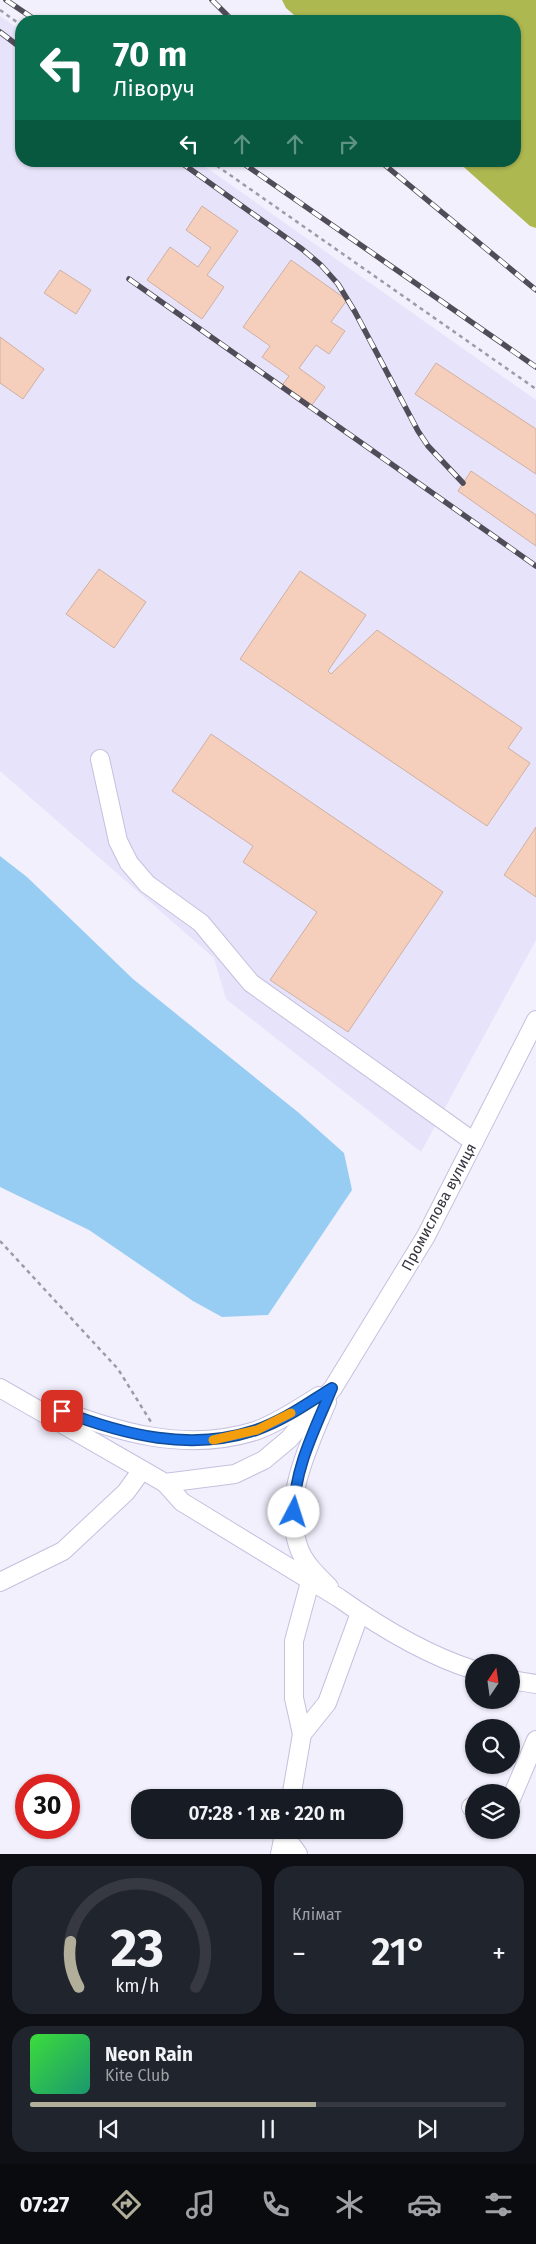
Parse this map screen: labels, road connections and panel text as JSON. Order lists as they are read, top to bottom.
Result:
{
  "streets": {
    "street": ["Промислова вулиця"]
  },
  "north": "top",
  "page": {
    "turn": ["70 m", "Ліворуч"],
    "limit": "30",
    "trip": "07:28 · 1 хв · 220 m",
    "tile": "Клімат",
    "heat": ["−", "21°", "+"],
    "song": ["Neon Rain", "Kite Club"],
    "tabs": "07:27",
    "gauge": ["23", "km/h"]
  }
}
